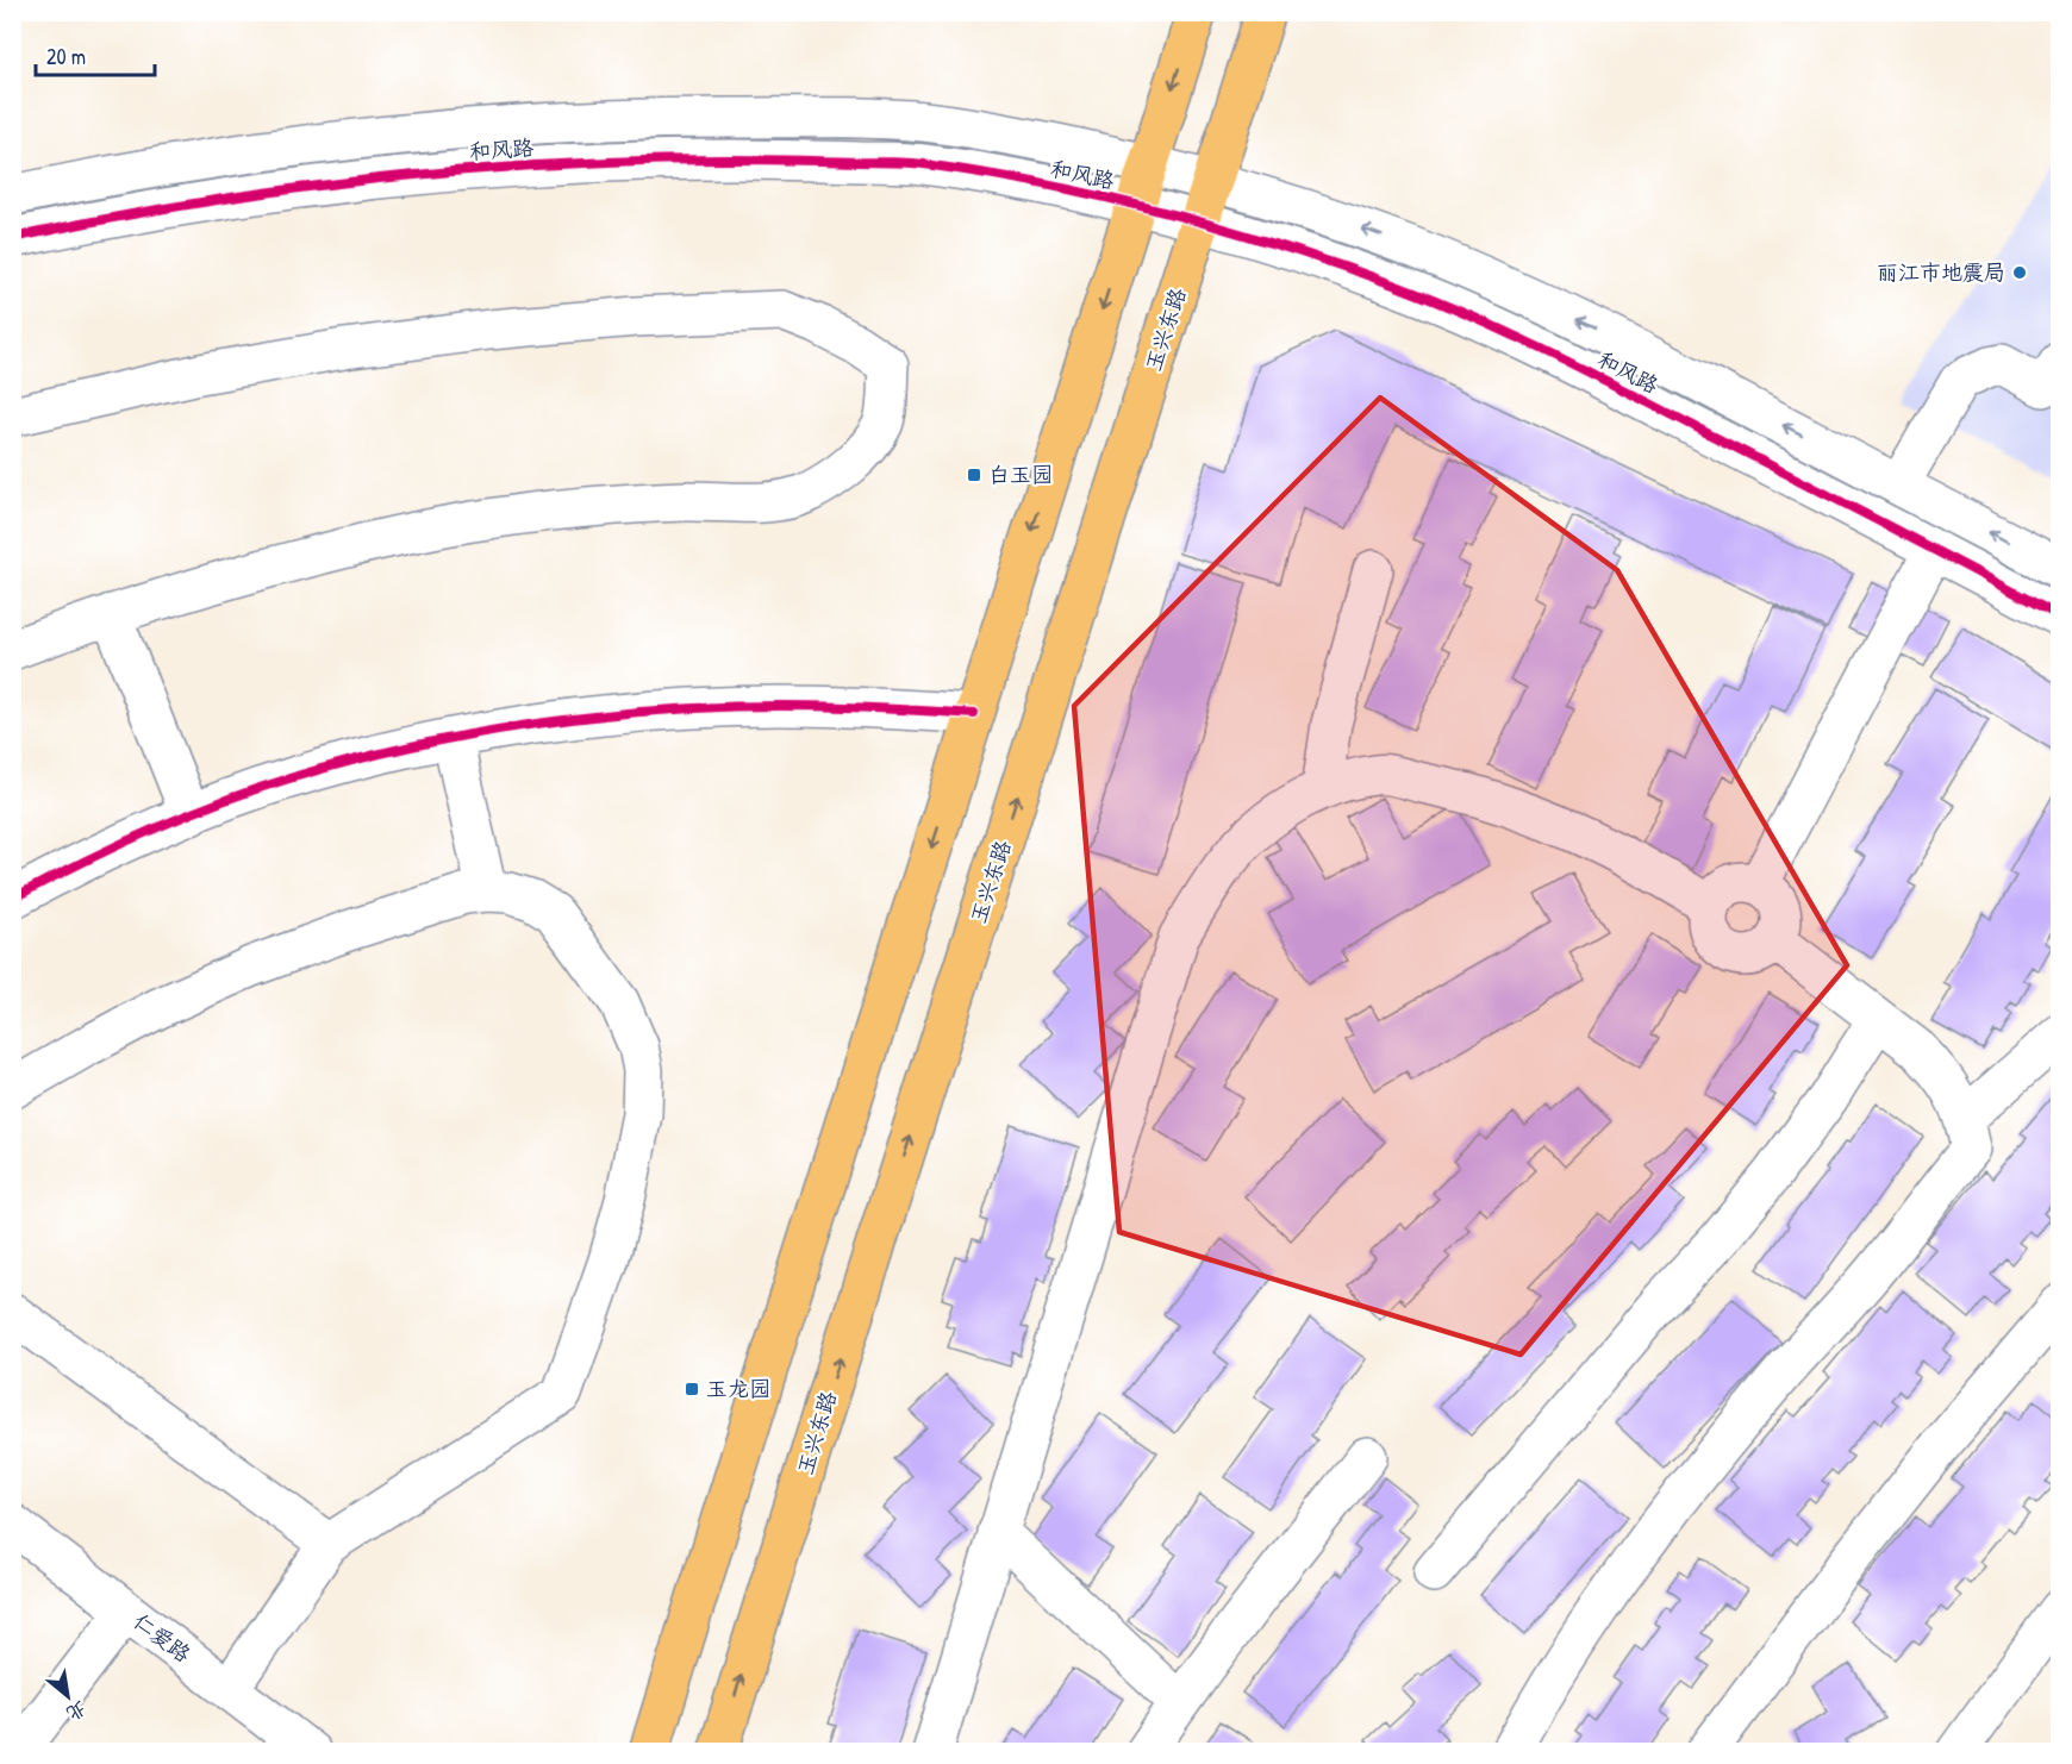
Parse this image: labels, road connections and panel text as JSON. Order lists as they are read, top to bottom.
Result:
{
  "streets": {
    "main road": ["玉兴东路"],
    "street": ["和风路", "仁爱路"]
  },
  "crossings": [
    ["和风路", "玉兴东路"]
  ],
  "places": {
    "other": ["丽江市地震局"],
    "transit": ["白玉园", "玉龙园"]
  },
  "scale_bar": "20 m",
  "north": "bottom right"
}
